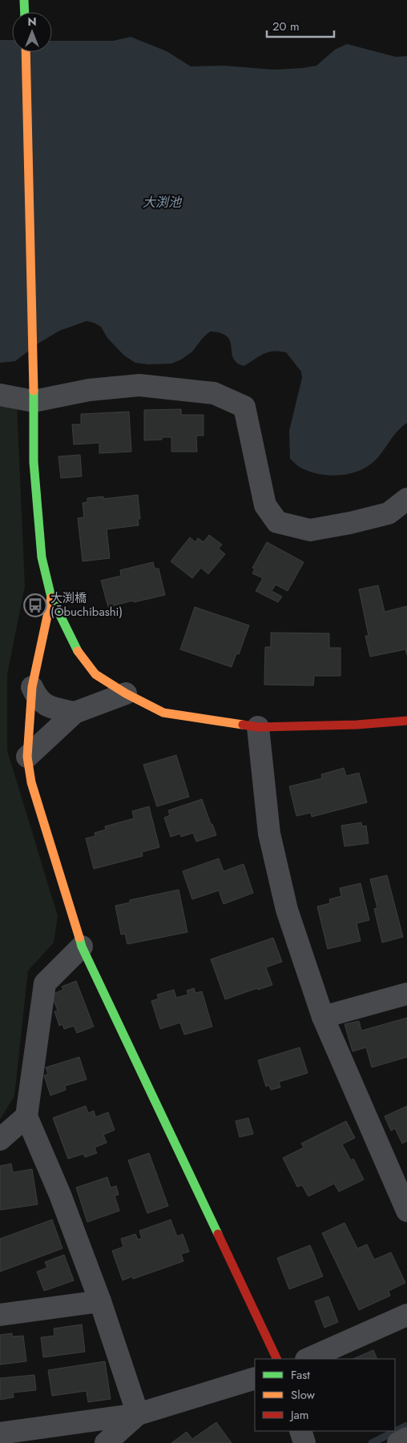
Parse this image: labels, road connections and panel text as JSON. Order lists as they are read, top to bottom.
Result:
{
  "water": ["大渕池"],
  "places": {
    "bus stop": ["大渕橋 (Ōbuchibashi)"]
  },
  "legend": ["Fast", "Slow", "Jam"],
  "scale_bar": "20 m",
  "north": "top"
}
